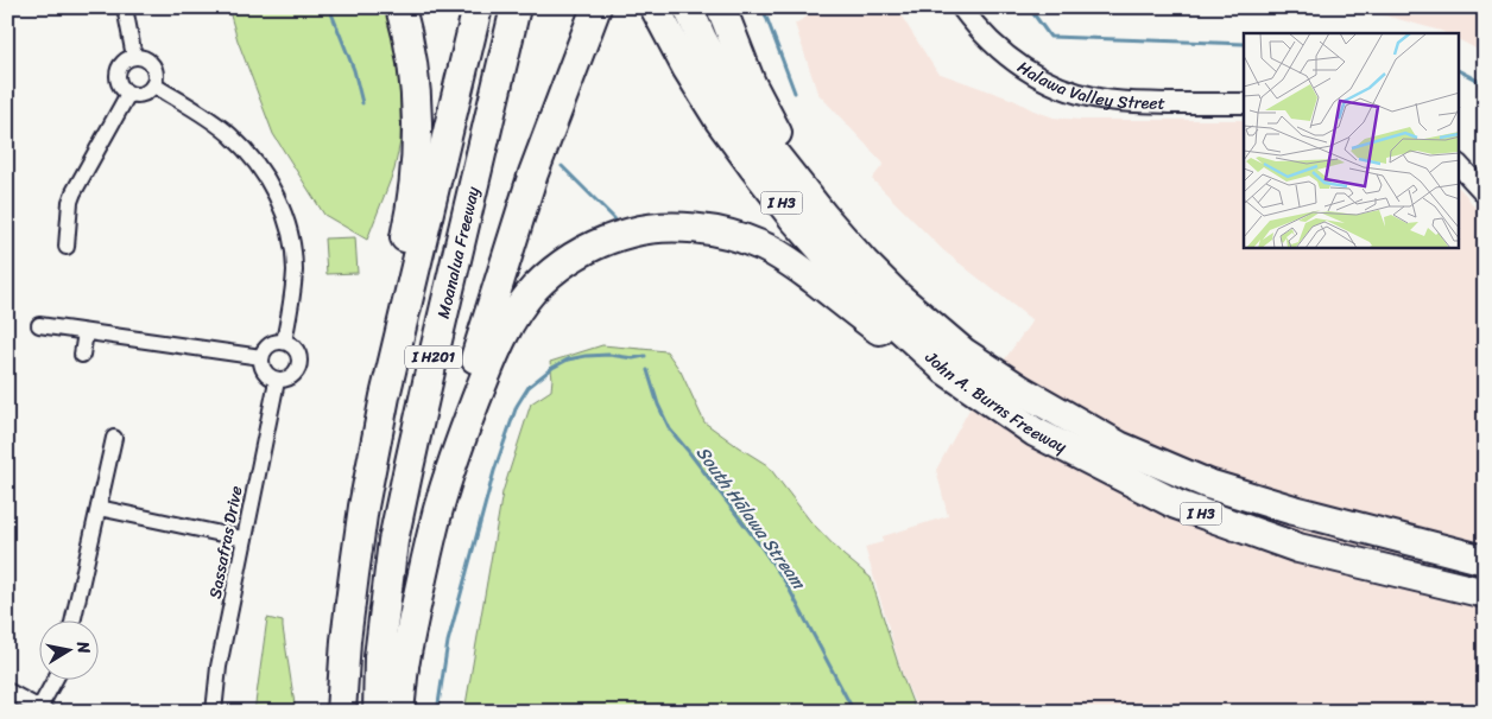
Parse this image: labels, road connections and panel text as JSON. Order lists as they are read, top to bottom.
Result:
{
  "streets": {
    "highway": [
      "I H3",
      "Moanalua Freeway",
      "I H201",
      "John A. Burns Freeway"
    ],
    "street": ["Halawa Valley Street", "Sassafras Drive"]
  },
  "water": ["South Hālawa Stream"],
  "north": "right"
}
